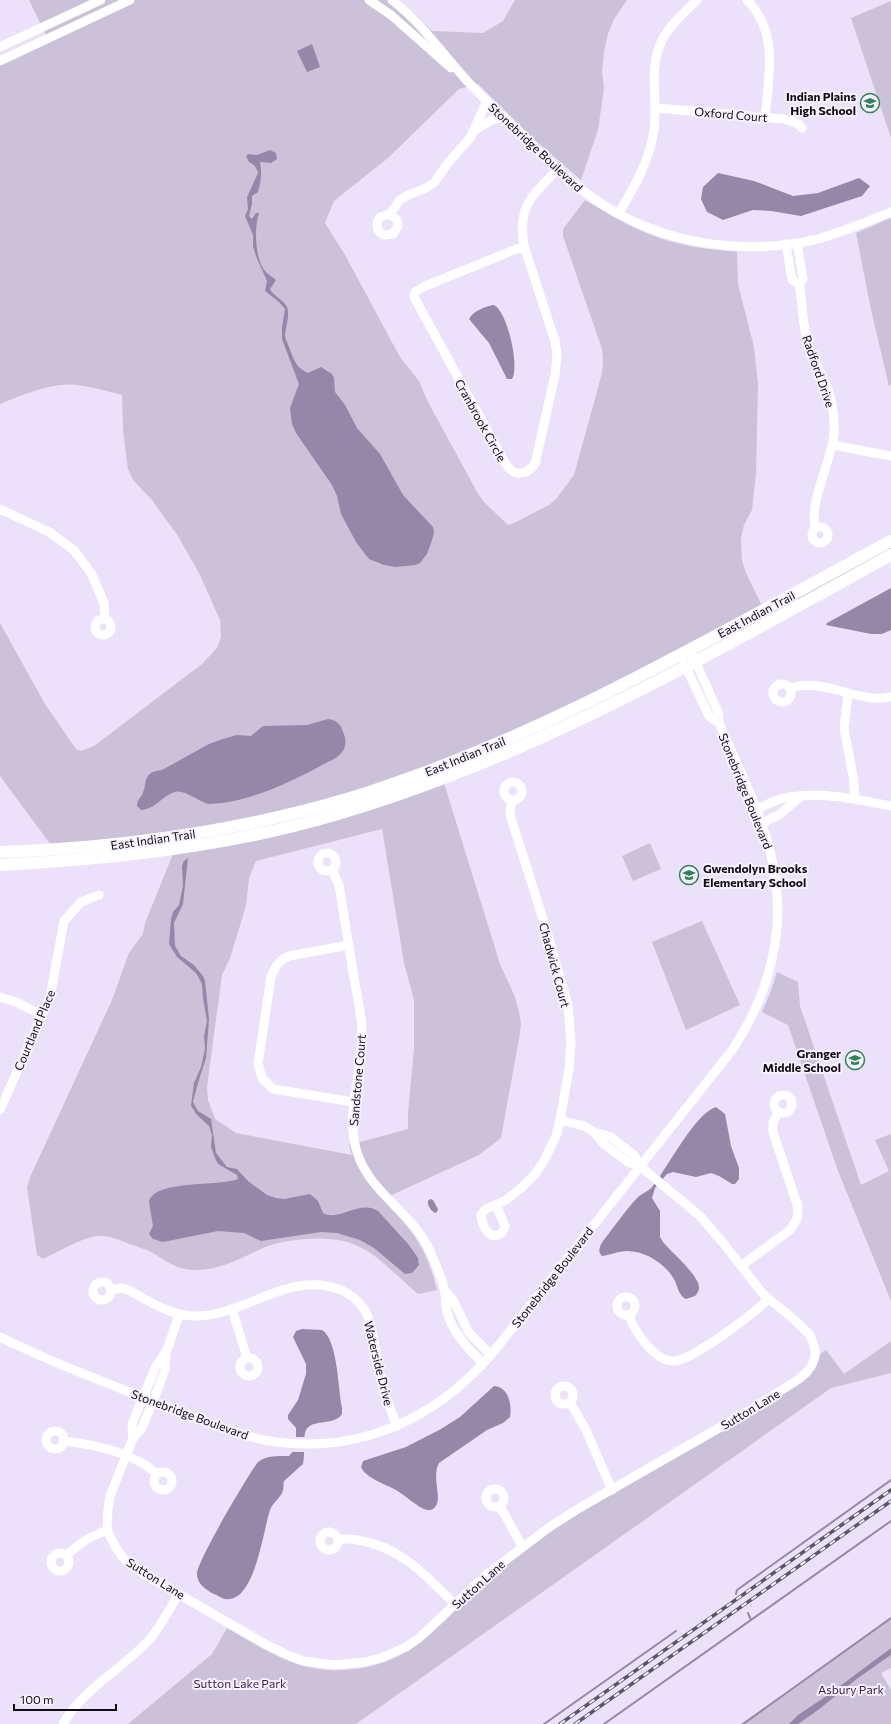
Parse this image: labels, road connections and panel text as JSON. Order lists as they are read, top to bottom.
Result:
{
  "streets": {
    "main road": ["East Indian Trail"],
    "street": [
      "Oxford Court",
      "Stonebridge Boulevard",
      "Radford Drive",
      "Cranbrook Circle",
      "Chadwick Court",
      "Courtland Place",
      "Sandstone Court",
      "Waterside Drive",
      "Sutton Lane"
    ]
  },
  "crossings": [
    ["Stonebridge Boulevard", "Radford Drive"],
    ["Stonebridge Boulevard", "Cranbrook Circle"],
    ["Stonebridge Boulevard", "East Indian Trail"],
    ["Stonebridge Boulevard", "Sandstone Court"],
    ["Stonebridge Boulevard", "Waterside Drive"],
    ["Stonebridge Boulevard", "Sutton Lane"],
    ["Chadwick Court", "Sutton Lane"]
  ],
  "parks": ["Sutton Lake Park", "Asbury Park"],
  "places": {
    "school or university": ["Indian Plains High School", "Gwendolyn Brooks Elementary School", "Granger Middle School"]
  },
  "scale_bar": "100 m"
}
